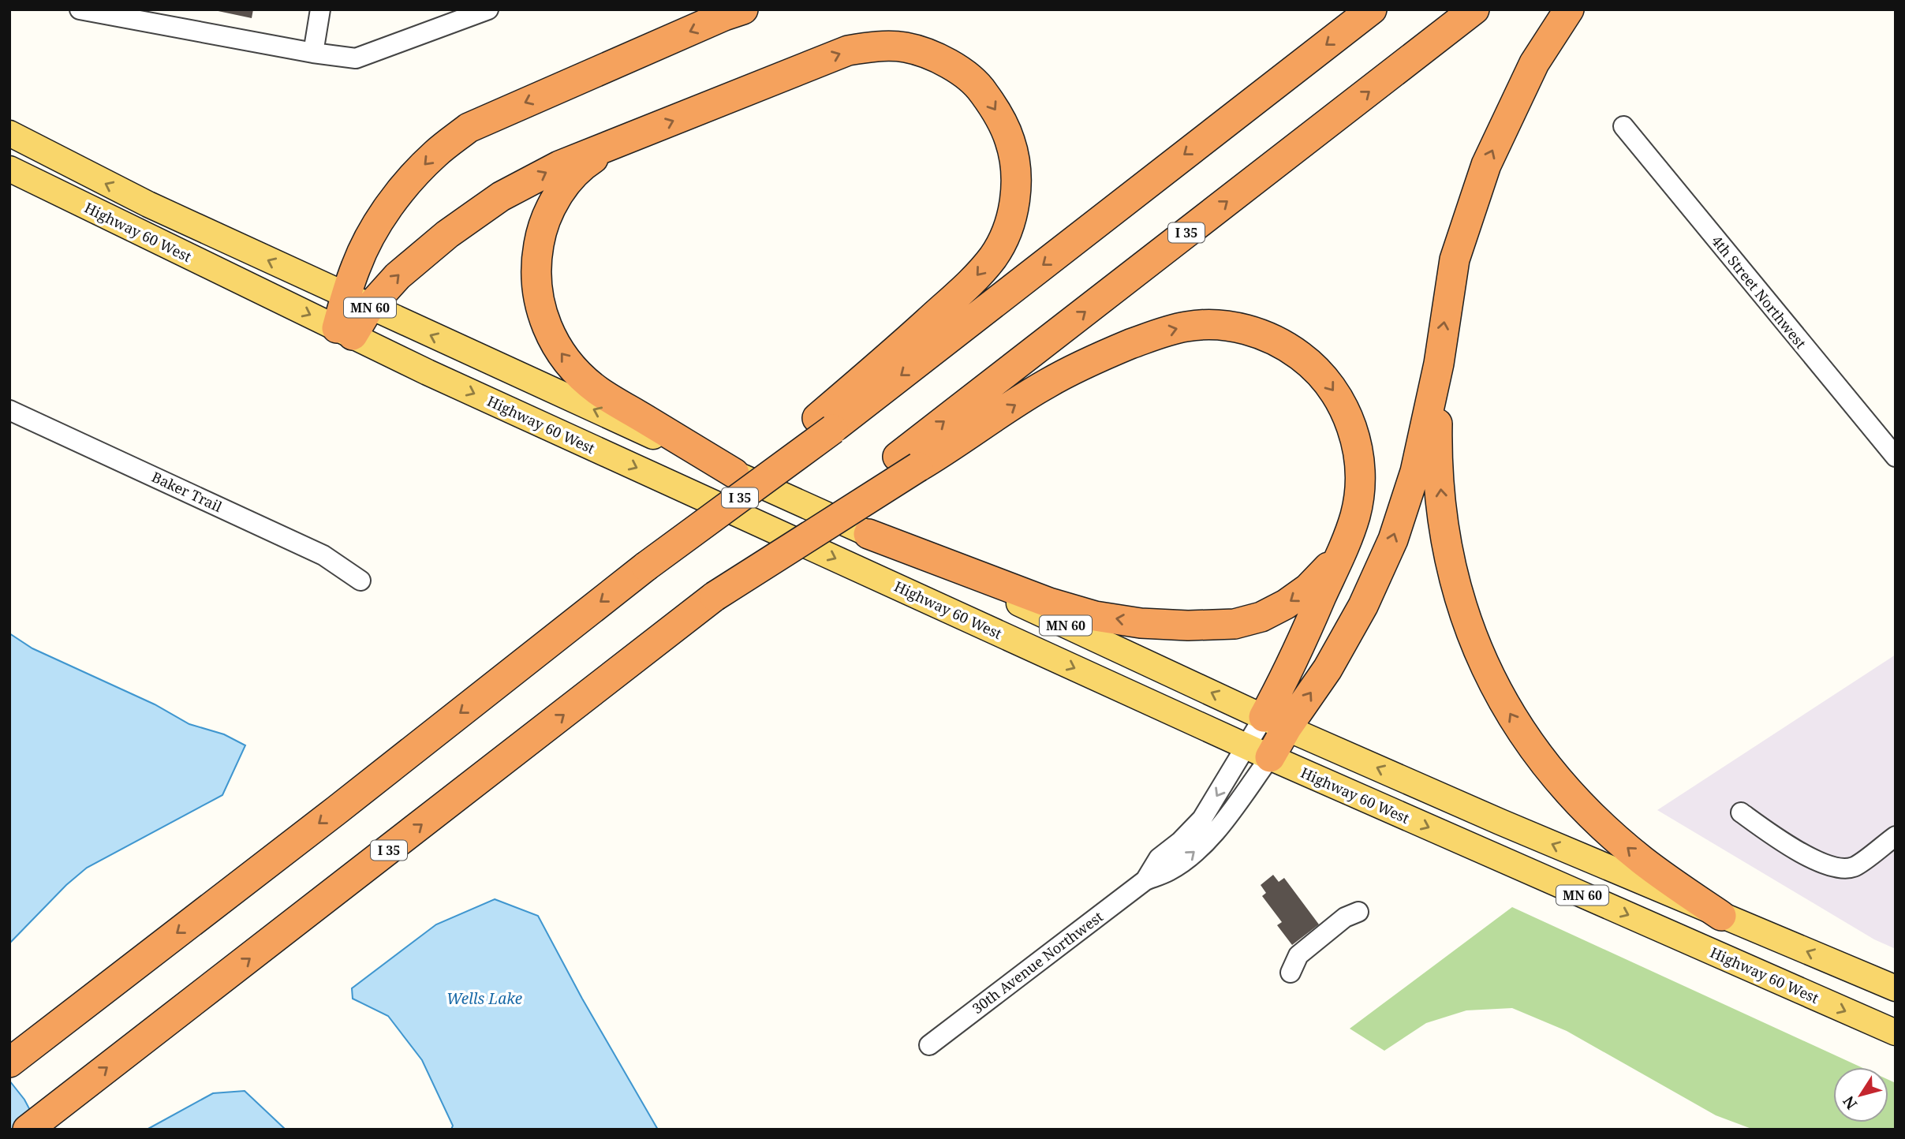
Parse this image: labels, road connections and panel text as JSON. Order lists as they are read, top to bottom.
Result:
{
  "streets": {
    "highway": ["I 35"],
    "main road": ["Highway 60 West", "MN 60"],
    "street": ["4th Street Northwest", "Baker Trail", "30th Avenue Northwest"]
  },
  "crossings": [
    ["Highway 60 West", "30th Avenue Northwest"]
  ],
  "water": ["Wells Lake"],
  "north": "bottom left"
}
